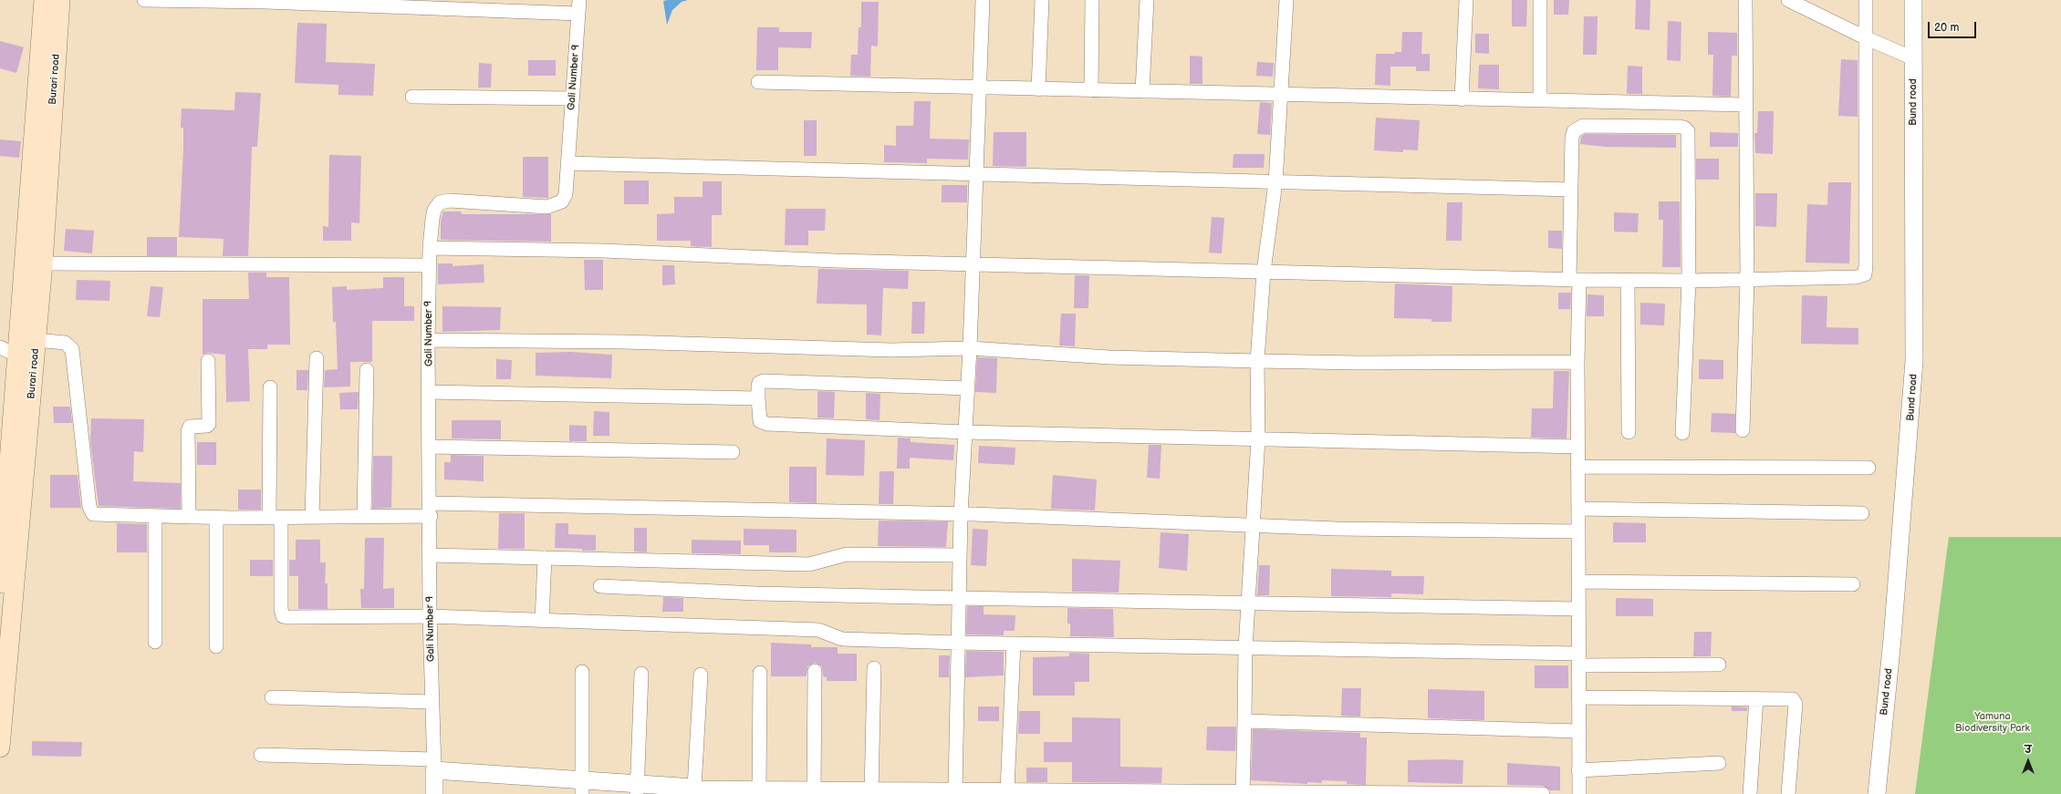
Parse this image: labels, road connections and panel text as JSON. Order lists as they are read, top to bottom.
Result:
{
  "streets": {
    "main road": ["Burari road"],
    "street": ["Gali Number 9", "Bund road"]
  },
  "parks": ["Yamuna Biodiversity Park"],
  "scale_bar": "20 m",
  "north": "top"
}
